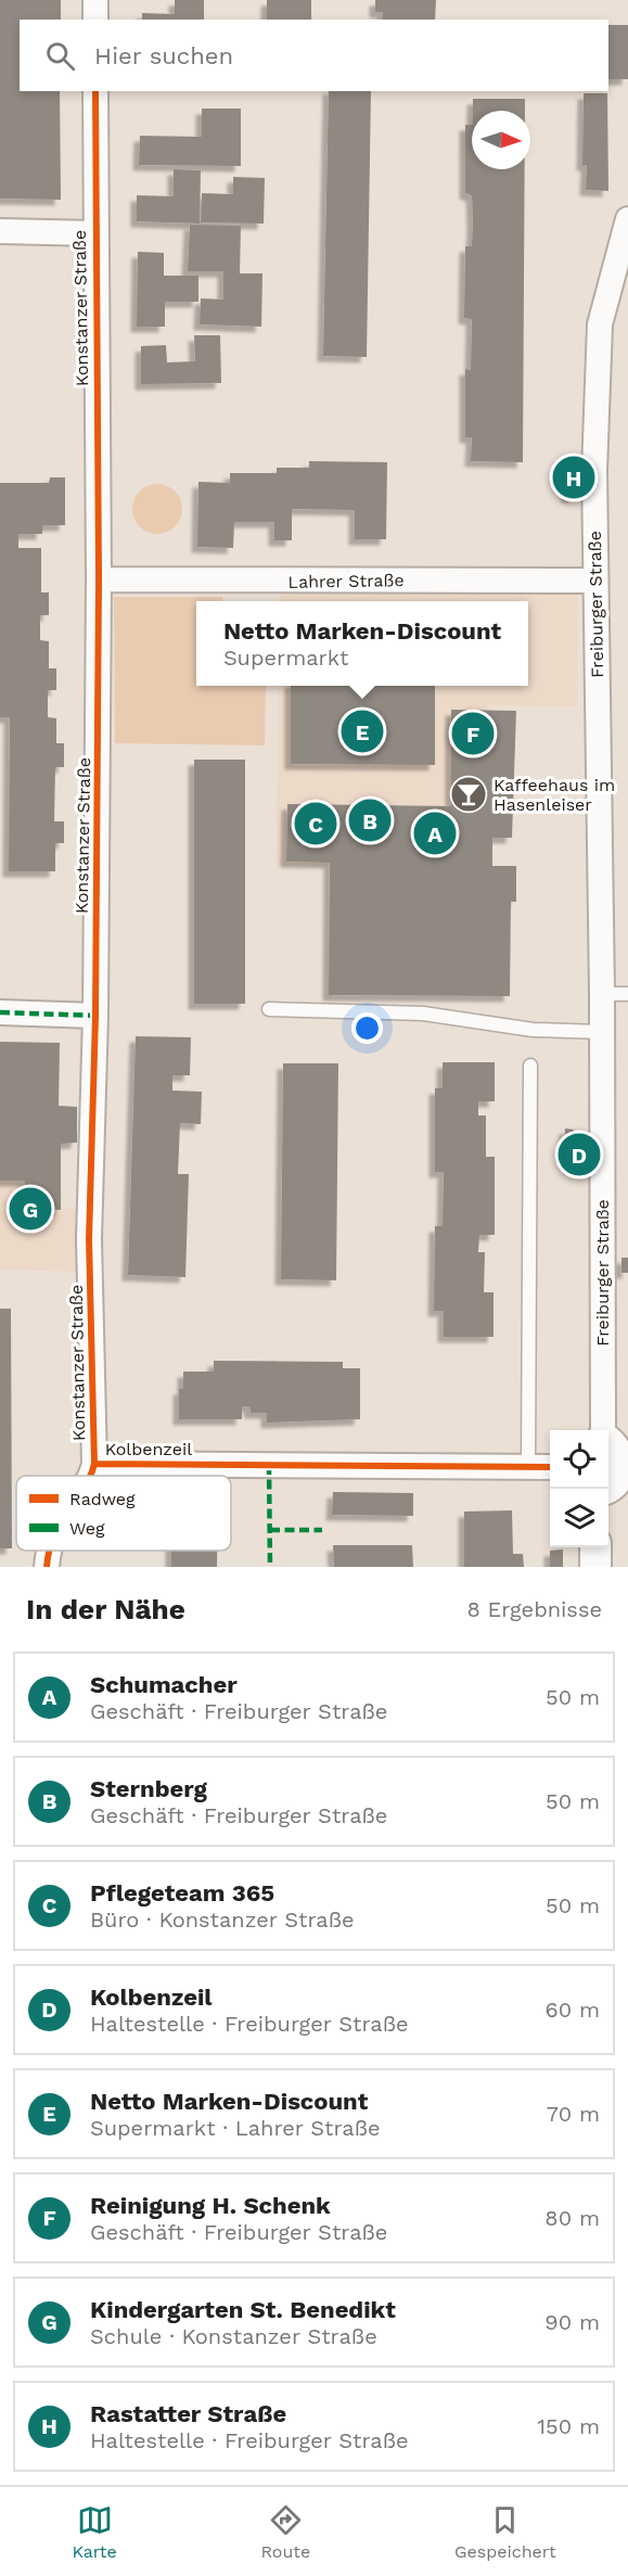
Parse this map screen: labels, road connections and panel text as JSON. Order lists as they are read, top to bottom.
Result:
{
  "streets": {
    "street": [
      "Konstanzer Straße",
      "Lahrer Straße",
      "Freiburger Straße",
      "Kolbenzeil"
    ]
  },
  "crossings": [
    ["Konstanzer Straße", "Lahrer Straße"],
    ["Konstanzer Straße", "Kolbenzeil"],
    ["Lahrer Straße", "Freiburger Straße"]
  ],
  "places": {
    "bar": ["Kaffeehaus im Hasenleiser"]
  },
  "legend": ["Radweg", "Weg"],
  "north": "right",
  "page": {
    "search": "Hier suchen",
    "pins": [
      "H",
      "E",
      "F",
      "B",
      "C",
      "A",
      "D",
      "G"
    ],
    "popup": ["Netto Marken-Discount", "Supermarkt"],
    "heading": ["In der Nähe", "8 Ergebnisse"],
    "list": [
      {
        "mark": "A",
        "name": "Schumacher",
        "note": "Geschäft · Freiburger Straße",
        "value": "50 m"
      },
      {
        "mark": "B",
        "name": "Sternberg",
        "note": "Geschäft · Freiburger Straße",
        "value": "50 m"
      },
      {
        "mark": "C",
        "name": "Pflegeteam 365",
        "note": "Büro · Konstanzer Straße",
        "value": "50 m"
      },
      {
        "mark": "D",
        "name": "Kolbenzeil",
        "note": "Haltestelle · Freiburger Straße",
        "value": "60 m"
      },
      {
        "mark": "E",
        "name": "Netto Marken-Discount",
        "note": "Supermarkt · Lahrer Straße",
        "value": "70 m"
      },
      {
        "mark": "F",
        "name": "Reinigung H. Schenk",
        "note": "Geschäft · Freiburger Straße",
        "value": "80 m"
      },
      {
        "mark": "G",
        "name": "Kindergarten St. Benedikt",
        "note": "Schule · Konstanzer Straße",
        "value": "90 m"
      },
      {
        "mark": "H",
        "name": "Rastatter Straße",
        "note": "Haltestelle · Freiburger Straße",
        "value": "150 m"
      }
    ],
    "nav": ["Karte", "Route", "Gespeichert"]
  }
}
